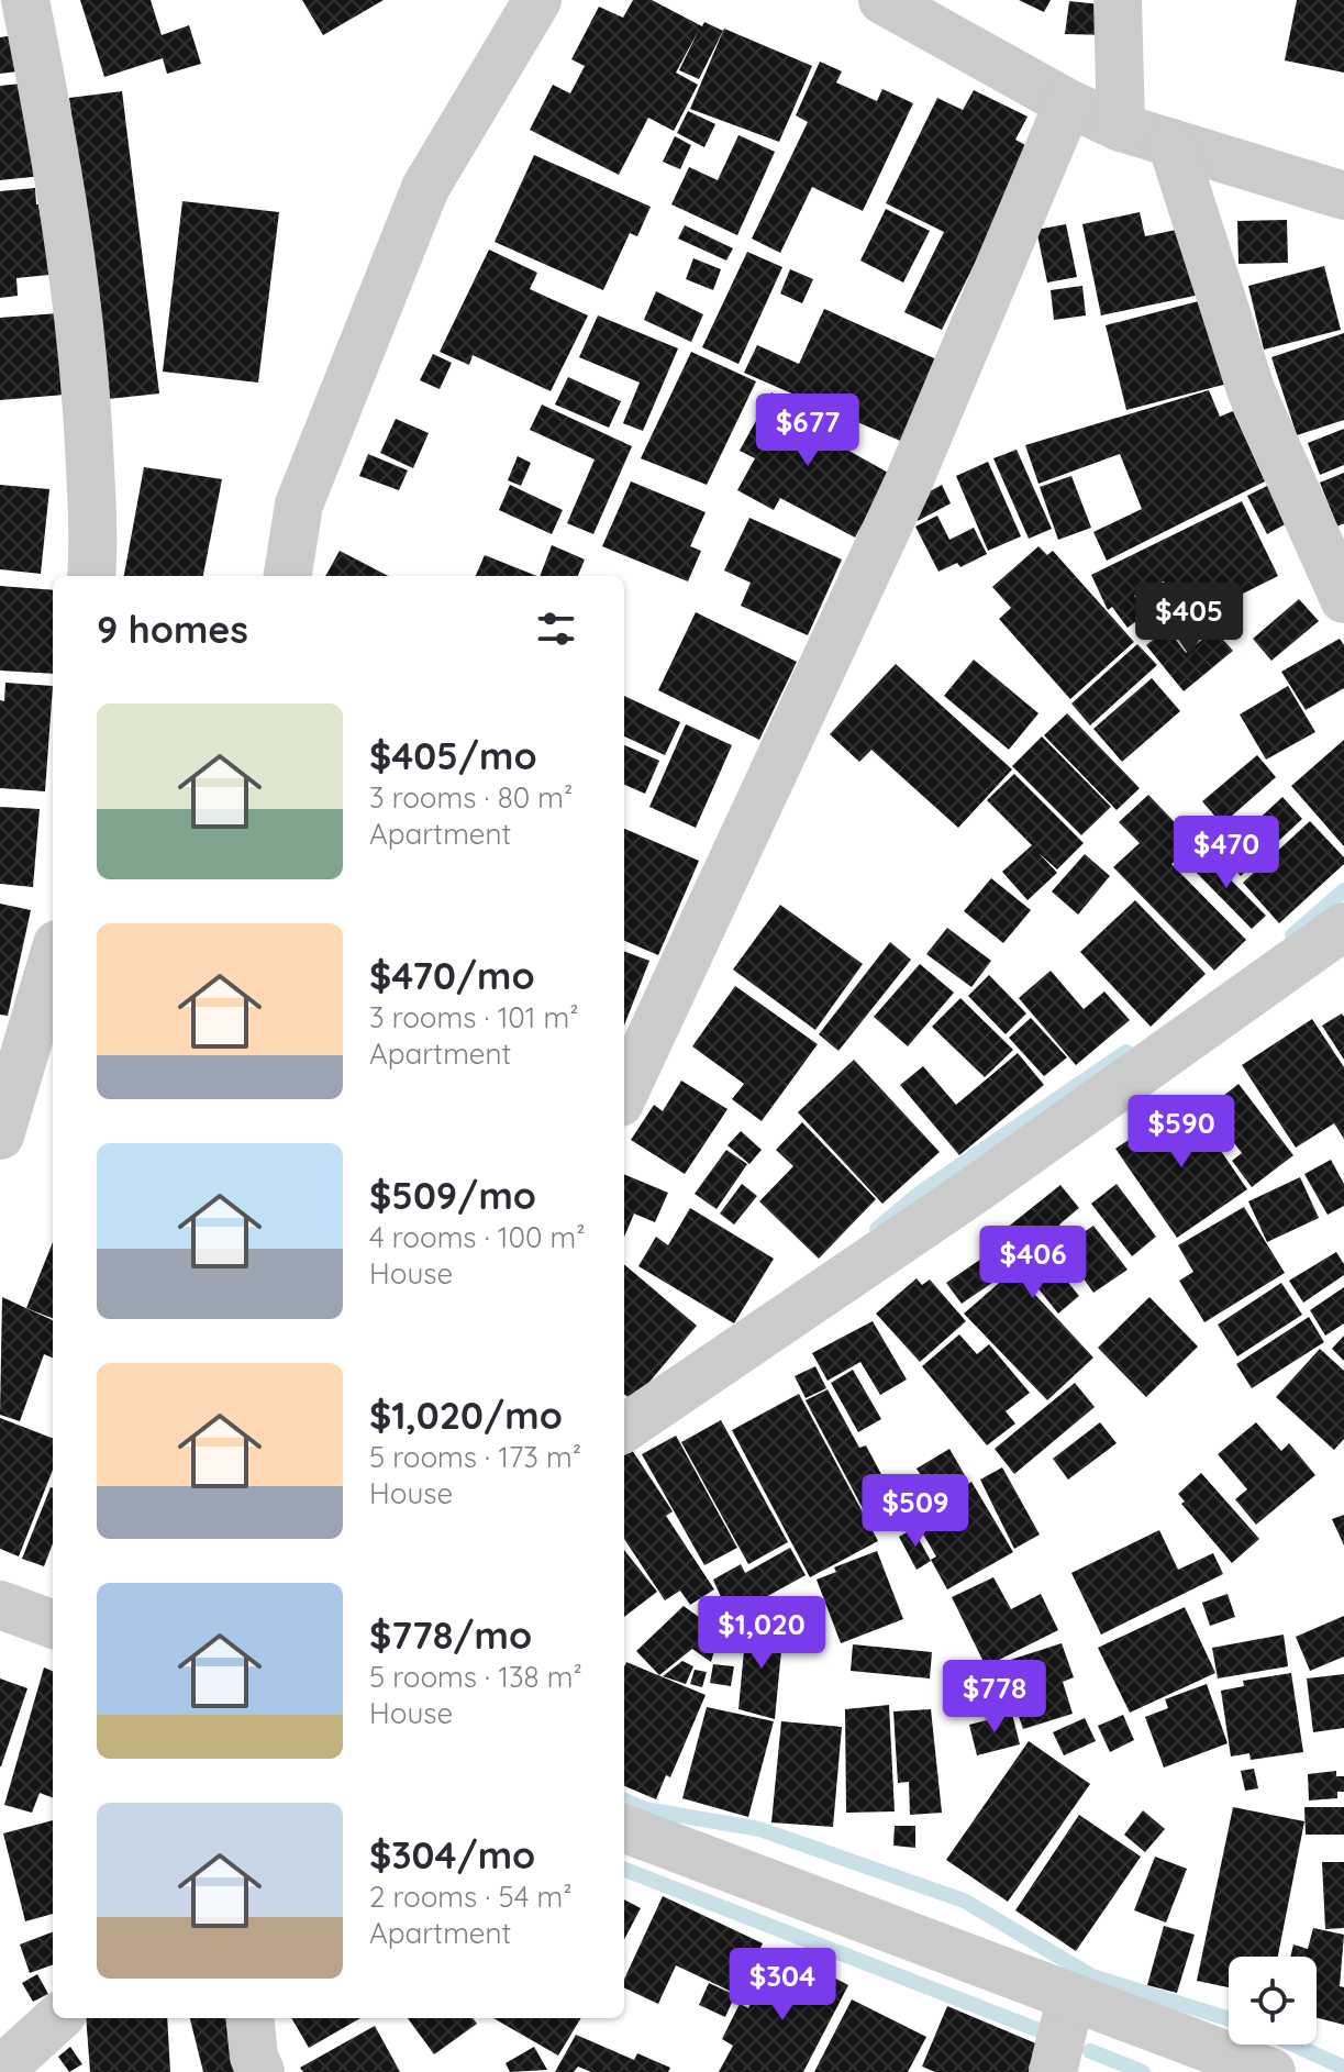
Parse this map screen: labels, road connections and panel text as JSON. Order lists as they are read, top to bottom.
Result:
{
  "page": {
    "price": [
      "$677",
      "$405",
      "$470",
      "$590",
      "$406",
      "$509",
      "$1,020",
      "$778",
      "$304"
    ],
    "heading": "9 homes",
    "list": [
      {
        "name": "$405/mo",
        "note": "3 rooms · 80 m² · Apartment"
      },
      {
        "name": "$470/mo",
        "note": "3 rooms · 101 m² · Apartment"
      },
      {
        "name": "$509/mo",
        "note": "4 rooms · 100 m² · House"
      },
      {
        "name": "$1,020/mo",
        "note": "5 rooms · 173 m² · House"
      },
      {
        "name": "$778/mo",
        "note": "5 rooms · 138 m² · House"
      },
      {
        "name": "$304/mo",
        "note": "2 rooms · 54 m² · Apartment"
      }
    ]
  }
}
